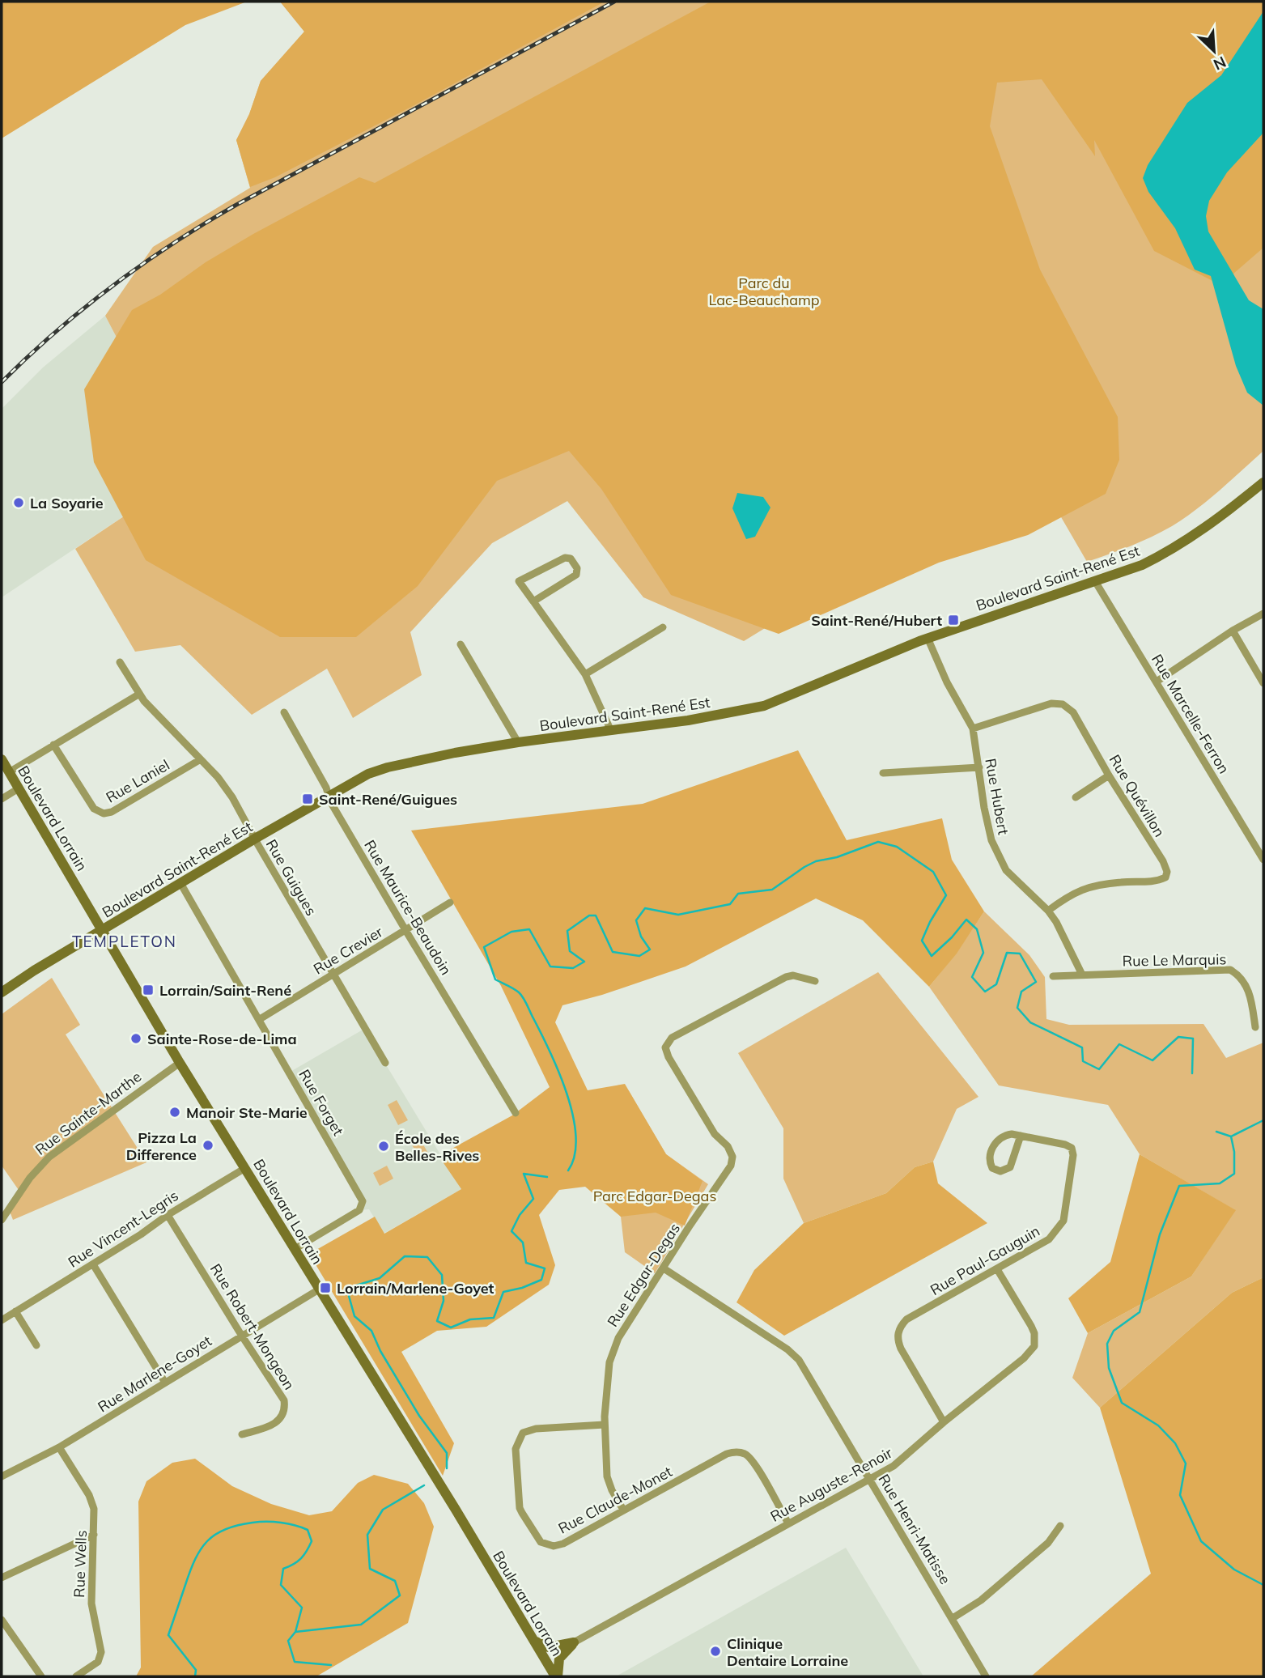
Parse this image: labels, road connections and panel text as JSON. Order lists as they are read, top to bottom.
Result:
{
  "streets": {
    "street": [
      "Boulevard Saint-René Est",
      "Rue Marcelle-Ferron",
      "Rue Laniel",
      "Rue Quévillon",
      "Rue Hubert",
      "Boulevard Lorrain",
      "Rue Guigues",
      "Rue Maurice-Beaudoin",
      "Rue Crevier",
      "Rue Le Marquis",
      "Rue Forget",
      "Rue Sainte-Marthe",
      "Rue Vincent-Legris",
      "Rue Paul-Gauguin",
      "Rue Edgar-Degas",
      "Rue Robert-Mongeon",
      "Rue Marlene-Goyet",
      "Rue Auguste-Renoir",
      "Rue Claude-Monet",
      "Rue Henri-Matisse",
      "Rue Wells"
    ]
  },
  "crossings": [
    ["Boulevard Saint-René Est", "Rue Marcelle-Ferron"],
    ["Boulevard Saint-René Est", "Rue Hubert"],
    ["Boulevard Saint-René Est", "Boulevard Lorrain"],
    ["Boulevard Saint-René Est", "Rue Guigues"],
    ["Boulevard Saint-René Est", "Rue Maurice-Beaudoin"],
    ["Boulevard Saint-René Est", "Rue Forget"],
    ["Rue Laniel", "Rue Guigues"],
    ["Rue Quévillon", "Rue Hubert"],
    ["Rue Hubert", "Rue Le Marquis"],
    ["Boulevard Lorrain", "Rue Forget"],
    ["Boulevard Lorrain", "Rue Sainte-Marthe"],
    ["Boulevard Lorrain", "Rue Vincent-Legris"],
    ["Boulevard Lorrain", "Rue Marlene-Goyet"],
    ["Rue Guigues", "Rue Crevier"],
    ["Rue Maurice-Beaudoin", "Rue Crevier"],
    ["Rue Crevier", "Rue Forget"],
    ["Rue Vincent-Legris", "Rue Robert-Mongeon"],
    ["Rue Paul-Gauguin", "Rue Auguste-Renoir"],
    ["Rue Edgar-Degas", "Rue Claude-Monet"],
    ["Rue Edgar-Degas", "Rue Henri-Matisse"],
    ["Rue Robert-Mongeon", "Rue Marlene-Goyet"],
    ["Rue Marlene-Goyet", "Rue Wells"],
    ["Rue Auguste-Renoir", "Rue Claude-Monet"],
    ["Rue Auguste-Renoir", "Rue Henri-Matisse"]
  ],
  "districts": ["TEMPLETON"],
  "parks": ["Parc du Lac-Beauchamp", "Parc Edgar-Degas"],
  "places": {
    "other": [
      "La Soyarie",
      "Sainte-Rose-de-Lima",
      "Manoir Ste-Marie",
      "Pizza La Difference",
      "École des Belles-Rives",
      "Clinique Dentaire Lorraine"
    ],
    "transit": [
      "Saint-René/Hubert",
      "Saint-René/Guigues",
      "Lorrain/Saint-René",
      "Lorrain/Marlene-Goyet"
    ]
  },
  "north": "bottom right"
}
